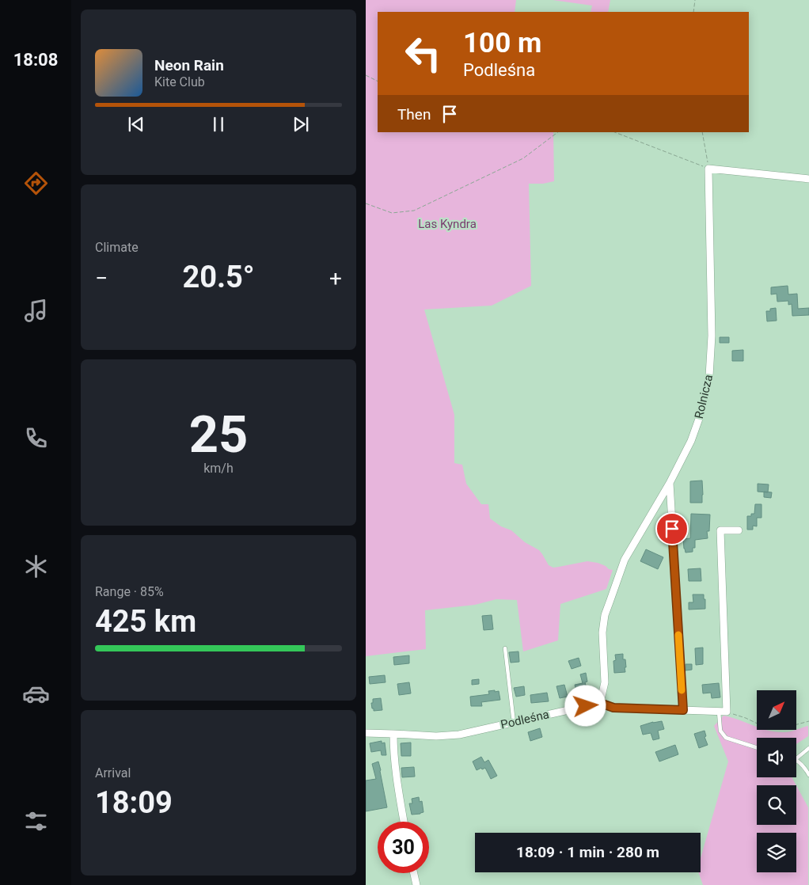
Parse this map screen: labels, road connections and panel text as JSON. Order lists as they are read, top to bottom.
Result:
{
  "streets": {
    "street": ["Rolnicza", "Podleśna"]
  },
  "crossings": [
    ["Rolnicza", "Podleśna"]
  ],
  "parks": ["Las Kyndra"],
  "north": "top right",
  "page": {
    "tabs": "18:08",
    "turn": ["100 m", "Podleśna"],
    "song": ["Neon Rain", "Kite Club"],
    "then": "Then",
    "tile": [
      "Climate",
      ["25", "km/h"],
      ["Range · 85%", "425 km"],
      ["Arrival", "18:09"]
    ],
    "heat": ["−", "20.5°", "+"],
    "limit": "30",
    "trip": "18:09 · 1 min · 280 m"
  }
}
